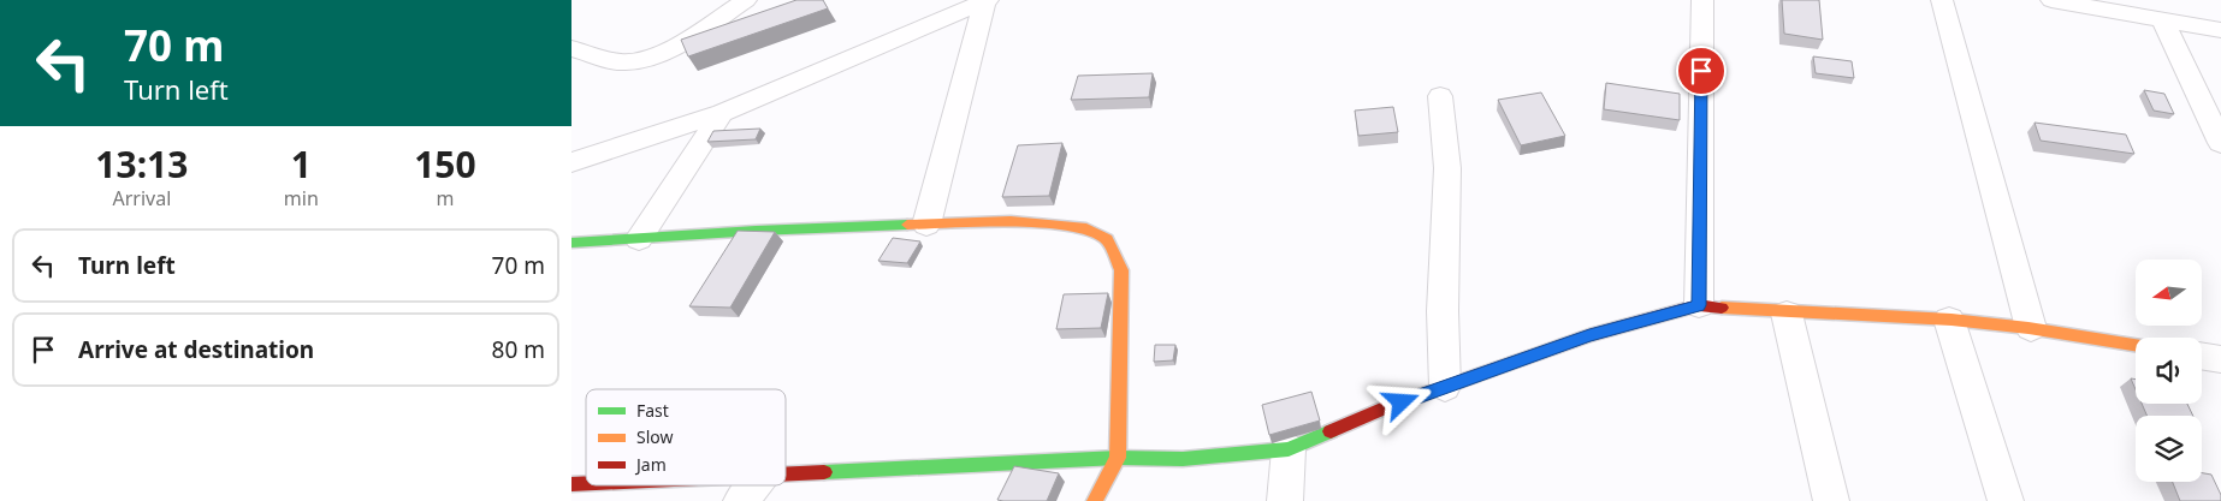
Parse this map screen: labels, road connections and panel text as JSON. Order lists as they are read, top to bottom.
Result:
{
  "legend": ["Fast", "Slow", "Jam"],
  "north": "left",
  "page": {
    "turn": ["70 m", "Turn left"],
    "eta": [
      "13:13",
      "Arrival",
      "1",
      "min",
      "150",
      "m"
    ],
    "list": [
      {
        "name": "Turn left",
        "value": "70 m"
      },
      {
        "name": "Arrive at destination",
        "value": "80 m"
      }
    ]
  }
}
